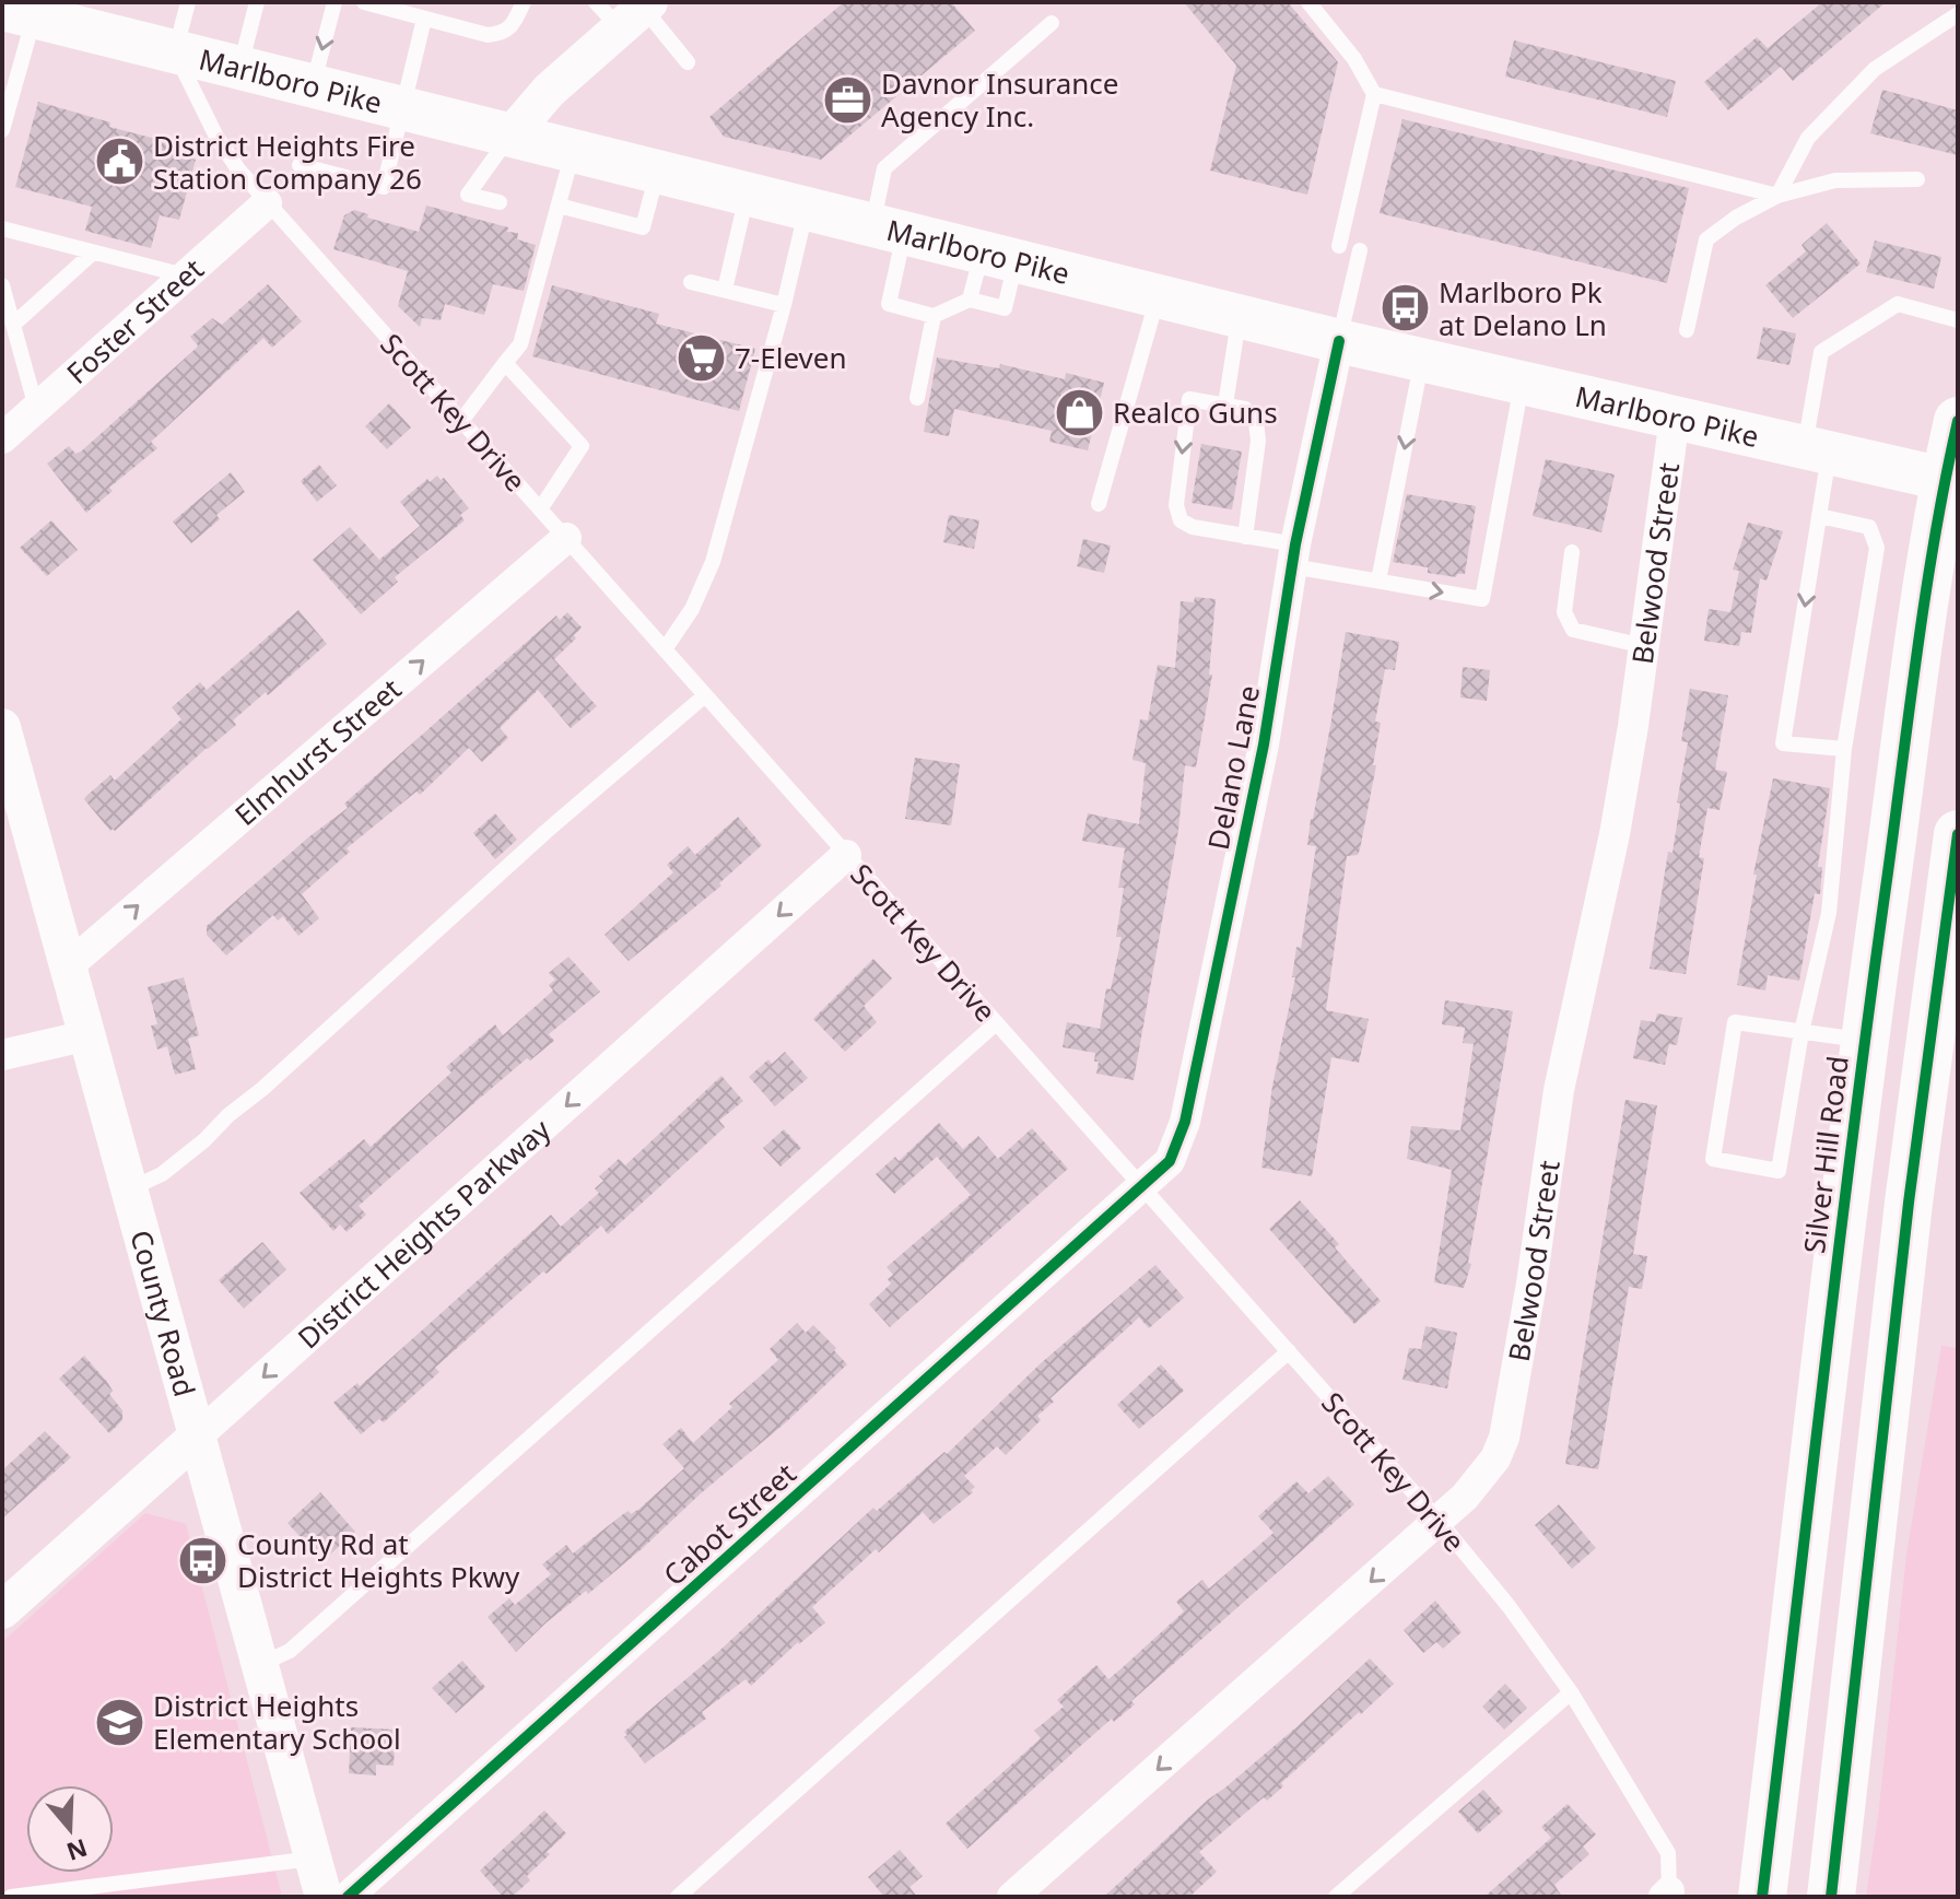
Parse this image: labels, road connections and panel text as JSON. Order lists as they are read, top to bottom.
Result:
{
  "streets": {
    "main road": ["Marlboro Pike", "Silver Hill Road"],
    "street": [
      "Foster Street",
      "Belwood Street",
      "Elmhurst Street",
      "Delano Lane",
      "District Heights Parkway",
      "County Road",
      "Cabot Street"
    ],
    "lane": ["Scott Key Drive"]
  },
  "crossings": [
    ["Marlboro Pike", "Scott Key Drive"],
    ["Marlboro Pike", "Belwood Street"],
    ["Marlboro Pike", "Delano Lane"],
    ["Marlboro Pike", "Silver Hill Road"],
    ["Foster Street", "Scott Key Drive"],
    ["Scott Key Drive", "Belwood Street"],
    ["Scott Key Drive", "Elmhurst Street"],
    ["Scott Key Drive", "Delano Lane"],
    ["Scott Key Drive", "District Heights Parkway"],
    ["Scott Key Drive", "Cabot Street"],
    ["Elmhurst Street", "County Road"],
    ["Delano Lane", "Cabot Street"],
    ["District Heights Parkway", "County Road"]
  ],
  "one_way": ["Elmhurst Street", "District Heights Parkway"],
  "places": {
    "office": ["Davnor Insurance Agency Inc."],
    "public building": ["District Heights Fire Station Company 26"],
    "bus stop": ["Marlboro Pk at Delano Ln", "County Rd at District Heights Pkwy"],
    "supermarket": ["7-Eleven"],
    "shop": ["Realco Guns"],
    "school or university": ["District Heights Elementary School"]
  },
  "north": "bottom"
}
